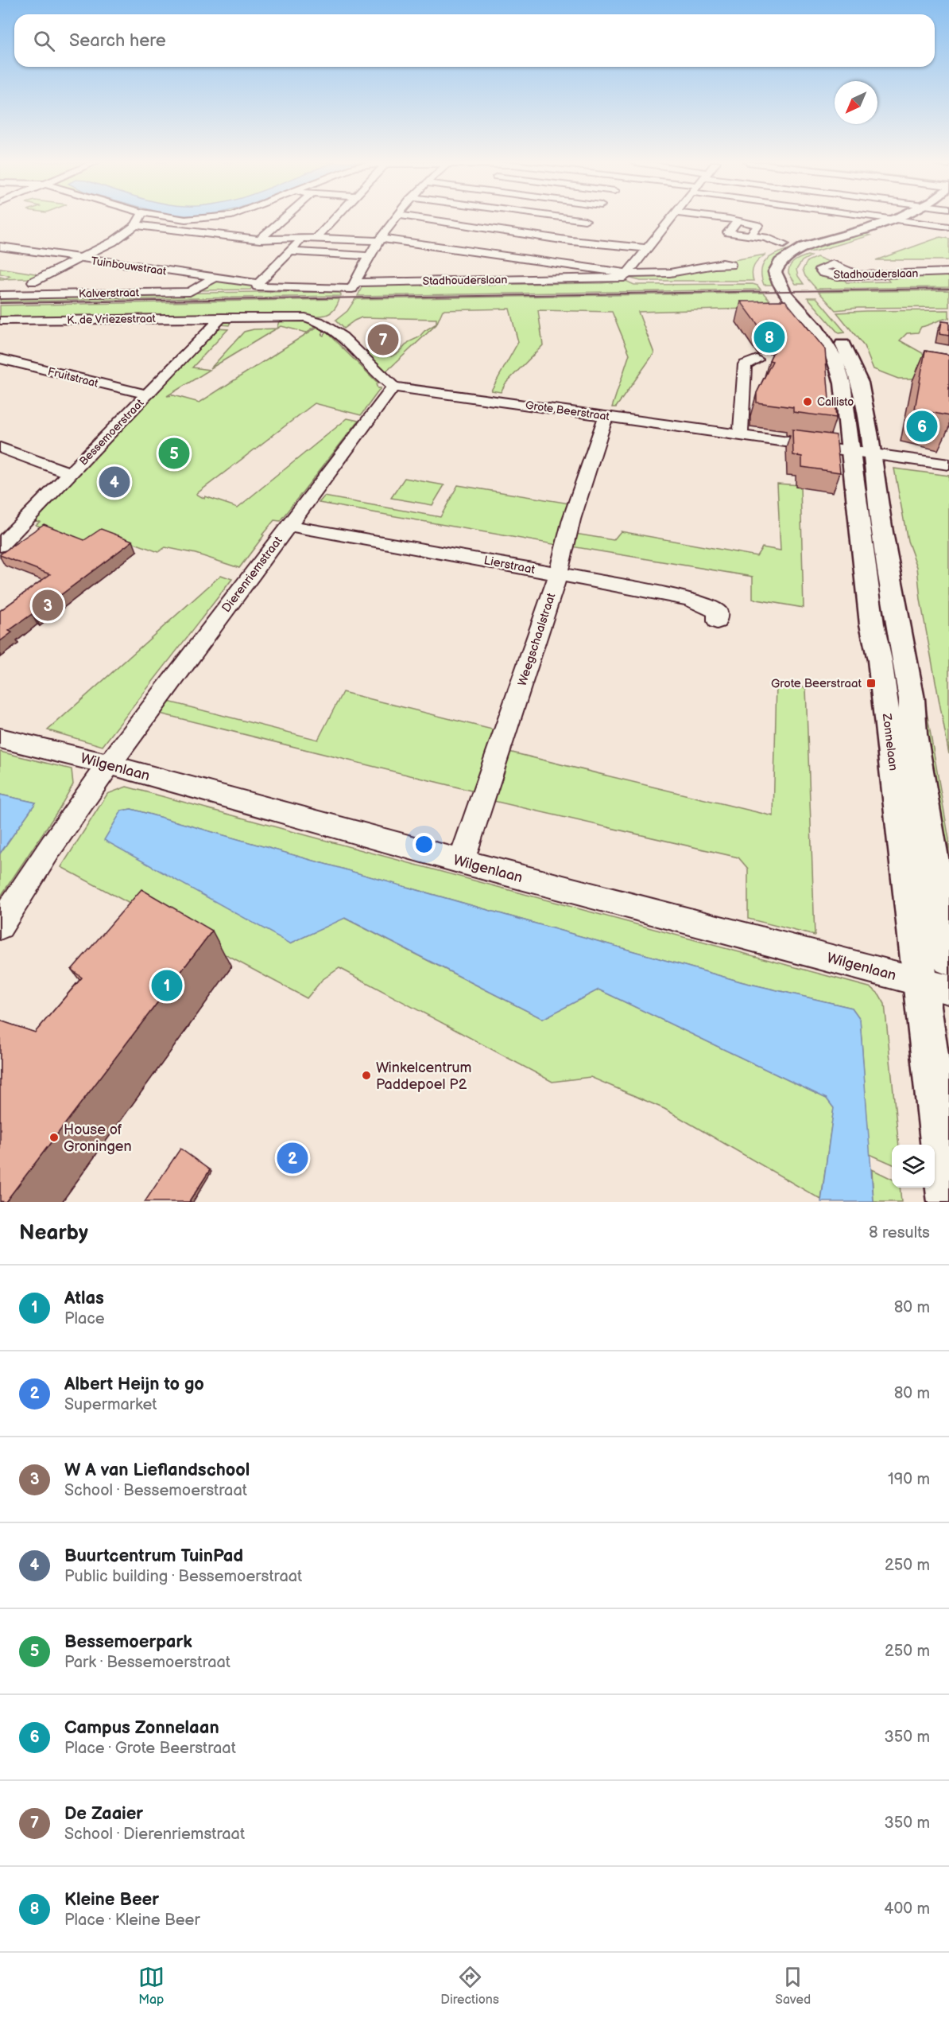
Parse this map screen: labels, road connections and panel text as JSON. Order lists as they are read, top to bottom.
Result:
{
  "streets": {
    "street": [
      "Tuinbouwstraat",
      "Stadhouderslaan",
      "Kalverstraat",
      "K. de Vriezestraat",
      "Fruitstraat",
      "Grote Beerstraat",
      "Bessemoerstraat",
      "Lierstraat",
      "Dierenriemstraat",
      "Weegschaalstraat",
      "Zonnelaan",
      "Wilgenlaan"
    ]
  },
  "crossings": [
    ["Tuinbouwstraat", "Stadhouderslaan"],
    ["Tuinbouwstraat", "Kalverstraat"],
    ["K. de Vriezestraat", "Bessemoerstraat"],
    ["Fruitstraat", "Bessemoerstraat"],
    ["Grote Beerstraat", "Dierenriemstraat"],
    ["Grote Beerstraat", "Weegschaalstraat"],
    ["Grote Beerstraat", "Zonnelaan"],
    ["Lierstraat", "Dierenriemstraat"],
    ["Lierstraat", "Weegschaalstraat"],
    ["Dierenriemstraat", "Wilgenlaan"],
    ["Weegschaalstraat", "Wilgenlaan"],
    ["Zonnelaan", "Wilgenlaan"]
  ],
  "places": {
    "other": ["Callisto", "Winkelcentrum Paddepoel P2", "House of Groningen"],
    "transit": ["Grote Beerstraat"]
  },
  "north": "bottom left",
  "page": {
    "search": "Search here",
    "pins": [
      "8",
      "7",
      "6",
      "5",
      "4",
      "3",
      "1",
      "2"
    ],
    "heading": ["Nearby", "8 results"],
    "list": [
      {
        "mark": "1",
        "name": "Atlas",
        "note": "Place",
        "value": "80 m"
      },
      {
        "mark": "2",
        "name": "Albert Heijn to go",
        "note": "Supermarket",
        "value": "80 m"
      },
      {
        "mark": "3",
        "name": "W A van Lieflandschool",
        "note": "School · Bessemoerstraat",
        "value": "190 m"
      },
      {
        "mark": "4",
        "name": "Buurtcentrum TuinPad",
        "note": "Public building · Bessemoerstraat",
        "value": "250 m"
      },
      {
        "mark": "5",
        "name": "Bessemoerpark",
        "note": "Park · Bessemoerstraat",
        "value": "250 m"
      },
      {
        "mark": "6",
        "name": "Campus Zonnelaan",
        "note": "Place · Grote Beerstraat",
        "value": "350 m"
      },
      {
        "mark": "7",
        "name": "De Zaaier",
        "note": "School · Dierenriemstraat",
        "value": "350 m"
      },
      {
        "mark": "8",
        "name": "Kleine Beer",
        "note": "Place · Kleine Beer",
        "value": "400 m"
      }
    ],
    "nav": ["Map", "Directions", "Saved"]
  }
}
